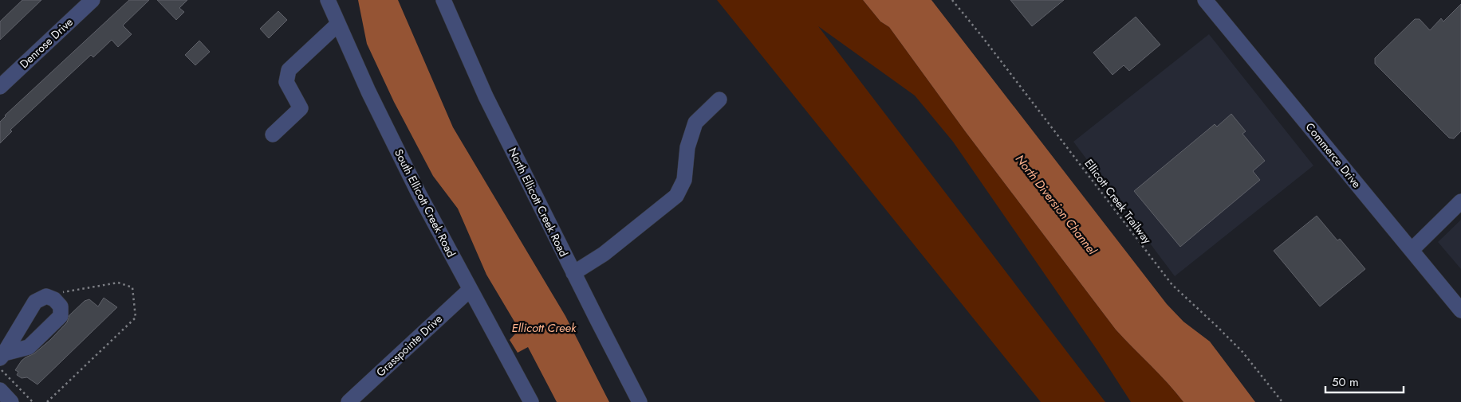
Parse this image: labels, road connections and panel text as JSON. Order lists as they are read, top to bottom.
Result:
{
  "streets": {
    "street": [
      "Denrose Drive",
      "Commerce Drive",
      "North Ellicott Creek Road",
      "South Ellicott Creek Road",
      "Grasspointe Drive"
    ],
    "path": ["Ellicott Creek Trailway"]
  },
  "crossings": [
    ["South Ellicott Creek Road", "Grasspointe Drive"]
  ],
  "water": ["North Diversion Channel", "Ellicott Creek"],
  "scale_bar": "50 m"
}
